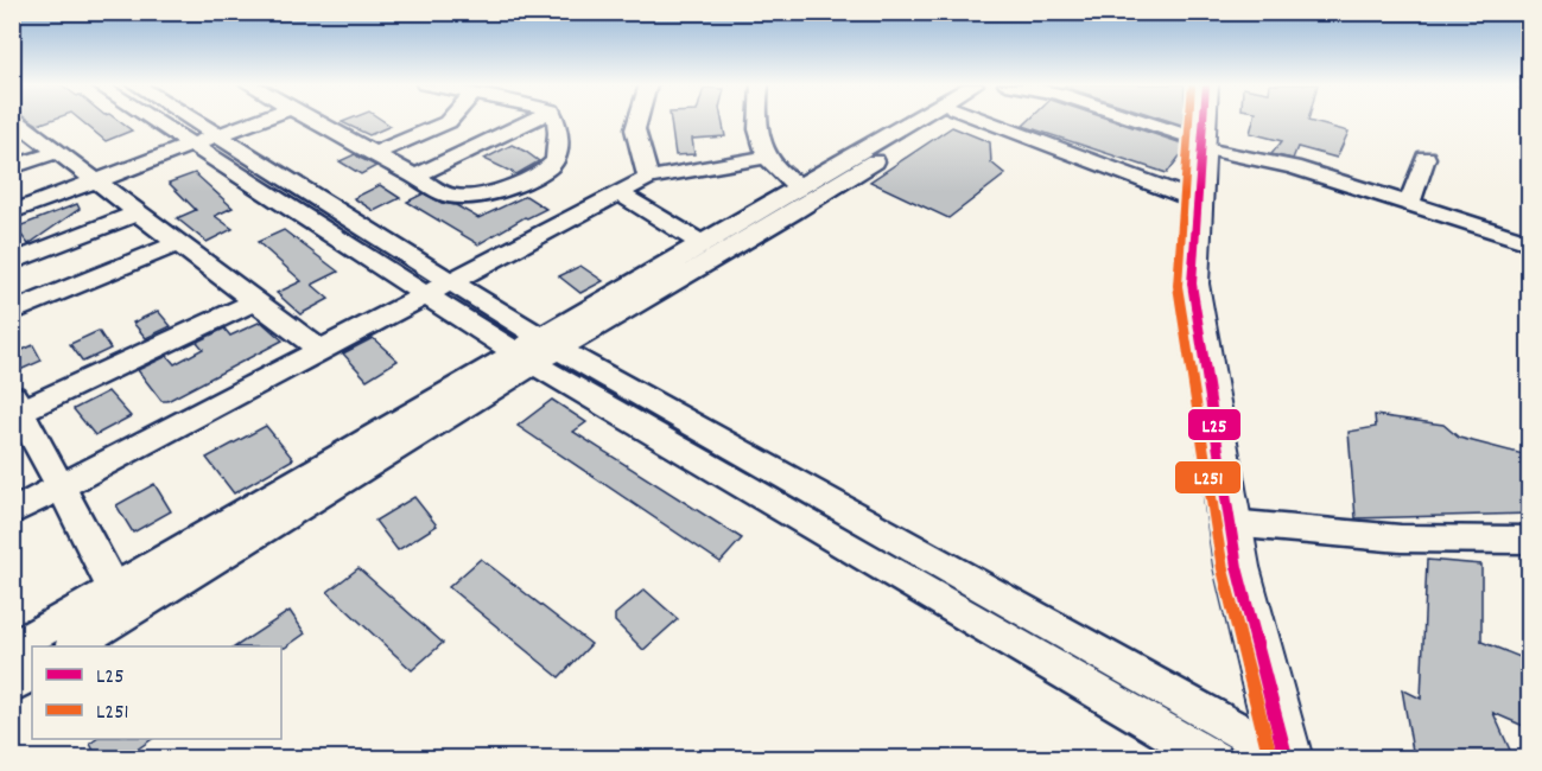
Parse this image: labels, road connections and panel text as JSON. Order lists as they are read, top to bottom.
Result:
{
  "lines": ["transit line L25", "transit line L251"],
  "legend": ["L25", "L251"]
}
